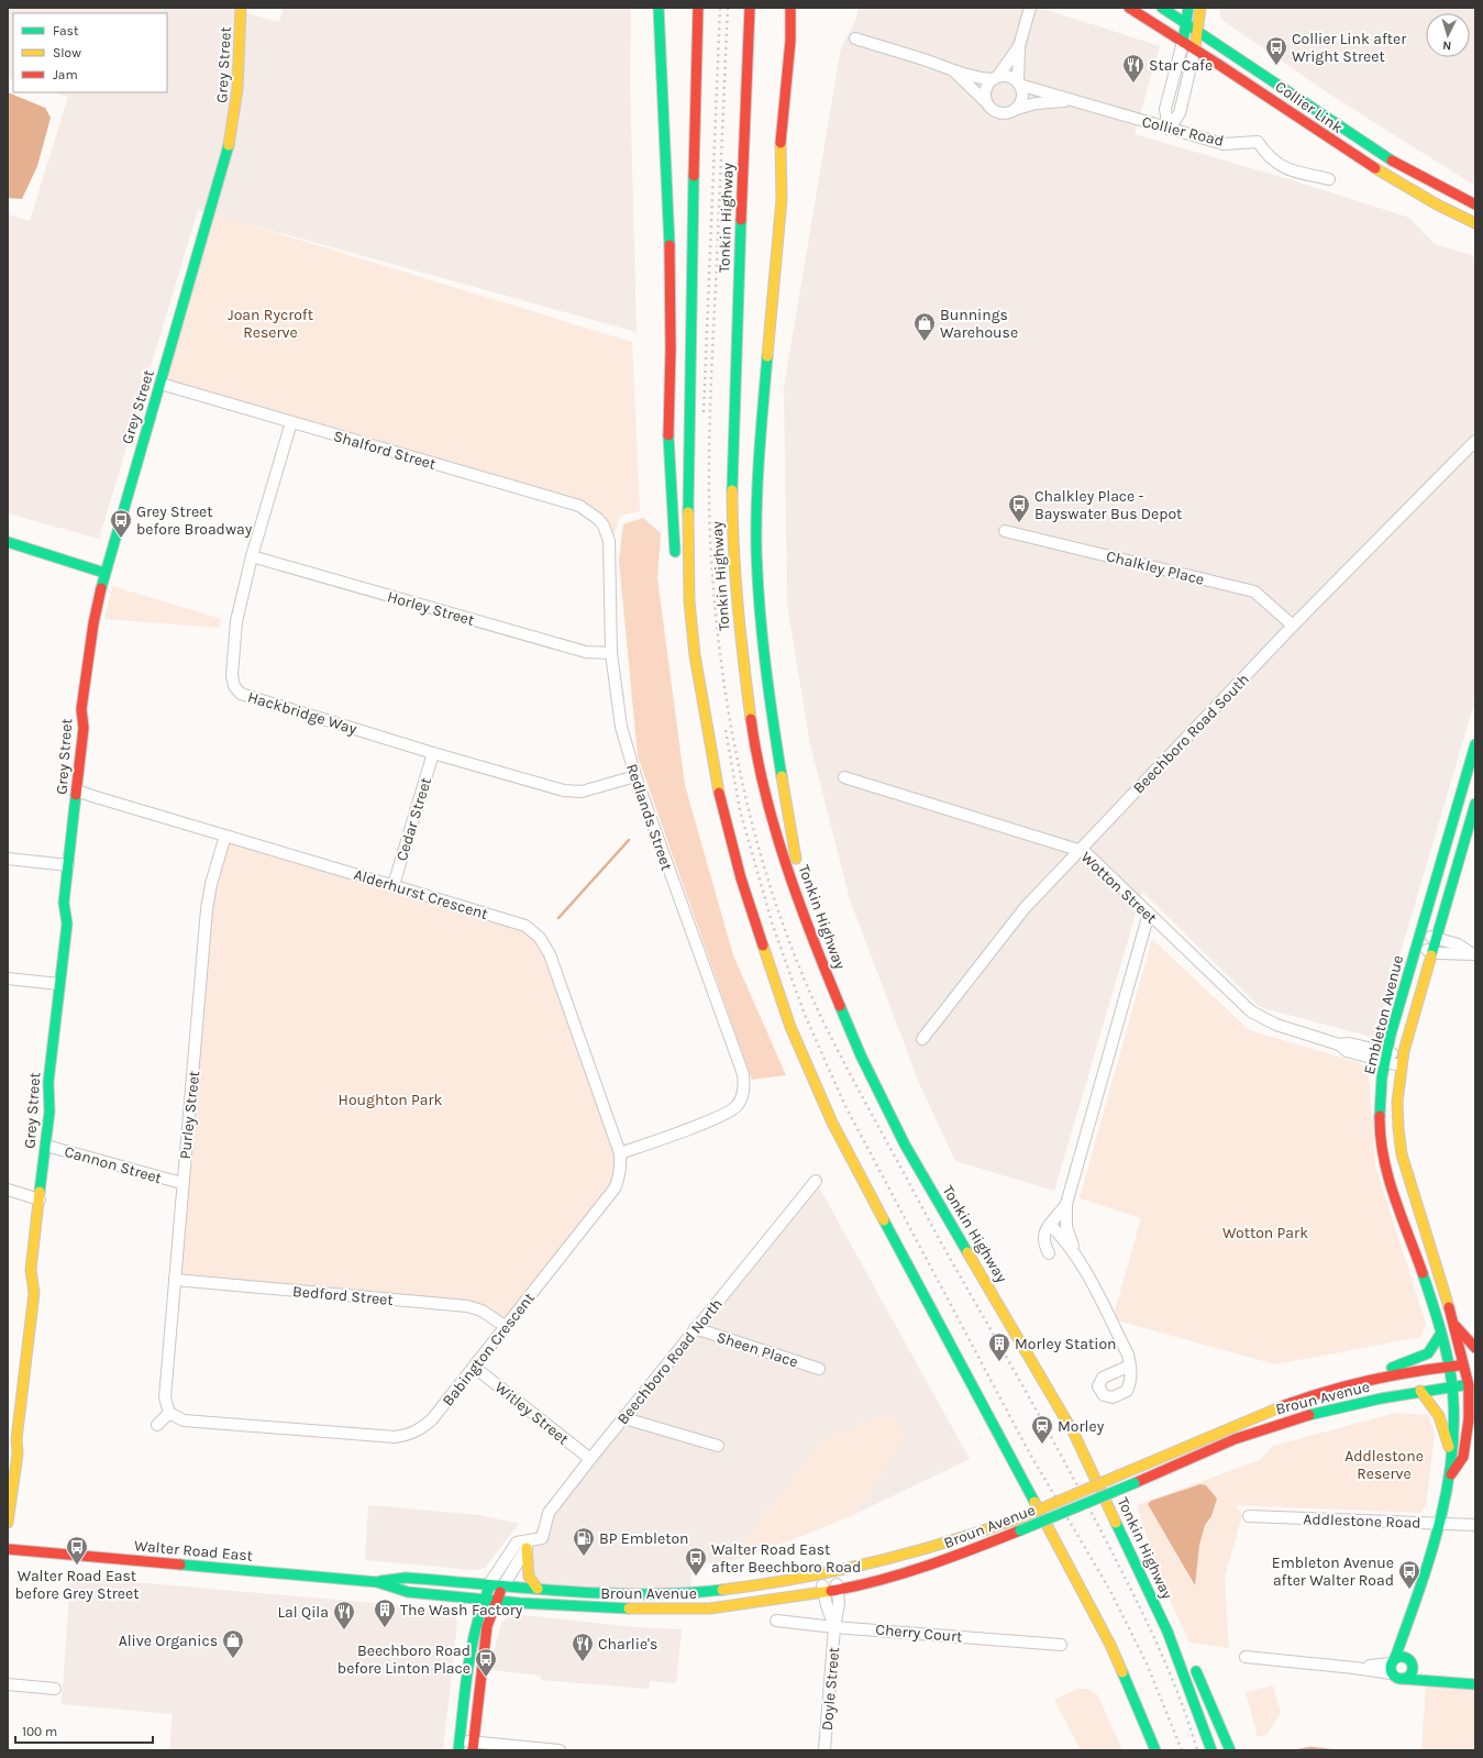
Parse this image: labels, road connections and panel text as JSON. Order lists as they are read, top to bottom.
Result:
{
  "streets": {
    "main road": [
      "Grey Street",
      "Collier Link",
      "Tonkin Highway",
      "Embleton Avenue",
      "Beechboro Road North",
      "Broun Avenue",
      "Walter Road East"
    ],
    "street": [
      "Collier Road",
      "Shalford Street",
      "Chalkley Place",
      "Horley Street",
      "Hackbridge Way",
      "Beechboro Road South",
      "Redlands Street",
      "Cedar Street",
      "Wotton Street",
      "Alderhurst Crescent",
      "Purley Street",
      "Cannon Street",
      "Bedford Street",
      "Babington Crescent",
      "Sheen Place",
      "Witley Street",
      "Addlestone Road",
      "Cherry Court",
      "Doyle Street"
    ]
  },
  "crossings": [
    ["Grey Street", "Shalford Street"],
    ["Grey Street", "Alderhurst Crescent"],
    ["Grey Street", "Cannon Street"],
    ["Shalford Street", "Hackbridge Way"],
    ["Shalford Street", "Redlands Street"],
    ["Chalkley Place", "Beechboro Road South"],
    ["Horley Street", "Hackbridge Way"],
    ["Horley Street", "Redlands Street"],
    ["Hackbridge Way", "Redlands Street"],
    ["Hackbridge Way", "Cedar Street"],
    ["Beechboro Road South", "Wotton Street"],
    ["Redlands Street", "Alderhurst Crescent"],
    ["Redlands Street", "Babington Crescent"],
    ["Cedar Street", "Alderhurst Crescent"],
    ["Wotton Street", "Embleton Avenue"],
    ["Alderhurst Crescent", "Purley Street"],
    ["Alderhurst Crescent", "Babington Crescent"],
    ["Embleton Avenue", "Broun Avenue"],
    ["Embleton Avenue", "Addlestone Road"],
    ["Purley Street", "Cannon Street"],
    ["Purley Street", "Bedford Street"],
    ["Purley Street", "Babington Crescent"],
    ["Bedford Street", "Babington Crescent"],
    ["Babington Crescent", "Witley Street"],
    ["Sheen Place", "Beechboro Road North"],
    ["Beechboro Road North", "Broun Avenue"],
    ["Beechboro Road North", "Witley Street"],
    ["Beechboro Road North", "Walter Road East"],
    ["Broun Avenue", "Walter Road East"],
    ["Broun Avenue", "Doyle Street"],
    ["Cherry Court", "Doyle Street"]
  ],
  "parks": [
    "Joan Rycroft Reserve",
    "Houghton Park",
    "Wotton Park",
    "Addlestone Reserve"
  ],
  "places": {
    "bus stop": [
      "Collier Link after Wright Street",
      "Chalkley Place - Bayswater Bus Depot",
      "Grey Street before Broadway",
      "Walter Road East before Grey Street",
      "Walter Road East after Beechboro Road",
      "Embleton Avenue after Walter Road",
      "Beechboro Road before Linton Place"
    ],
    "restaurant": ["Star Cafe", "Lal Qila", "Charlie's"],
    "shop": ["Bunnings Warehouse", "Alive Organics"],
    "building": ["Morley Station", "The Wash Factory"],
    "station": ["Morley"],
    "fuel station": ["BP Embleton"]
  },
  "legend": ["Fast", "Slow", "Jam"],
  "scale_bar": "100 m",
  "north": "bottom"
}
